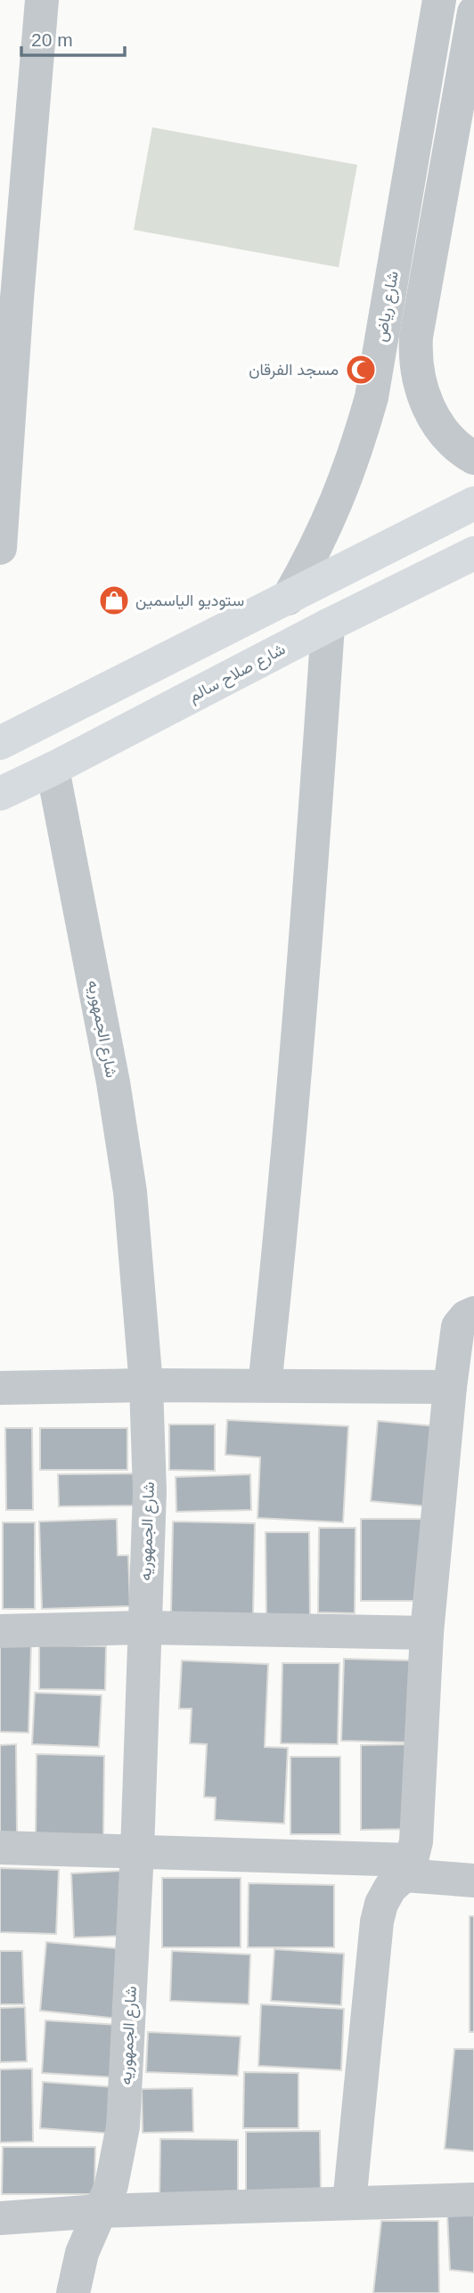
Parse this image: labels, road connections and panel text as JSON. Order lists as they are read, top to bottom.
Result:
{
  "streets": {
    "main road": ["شارع صلاح سالم"],
    "street": ["شارع رياض", "شارع الجمهوريه"]
  },
  "crossings": [
    ["شارع صلاح سالم", "شارع الجمهوريه"]
  ],
  "places": {
    "mosque": ["مسجد الفرقان"],
    "shop": ["ستوديو الياسمين"]
  },
  "scale_bar": "20 m"
}
